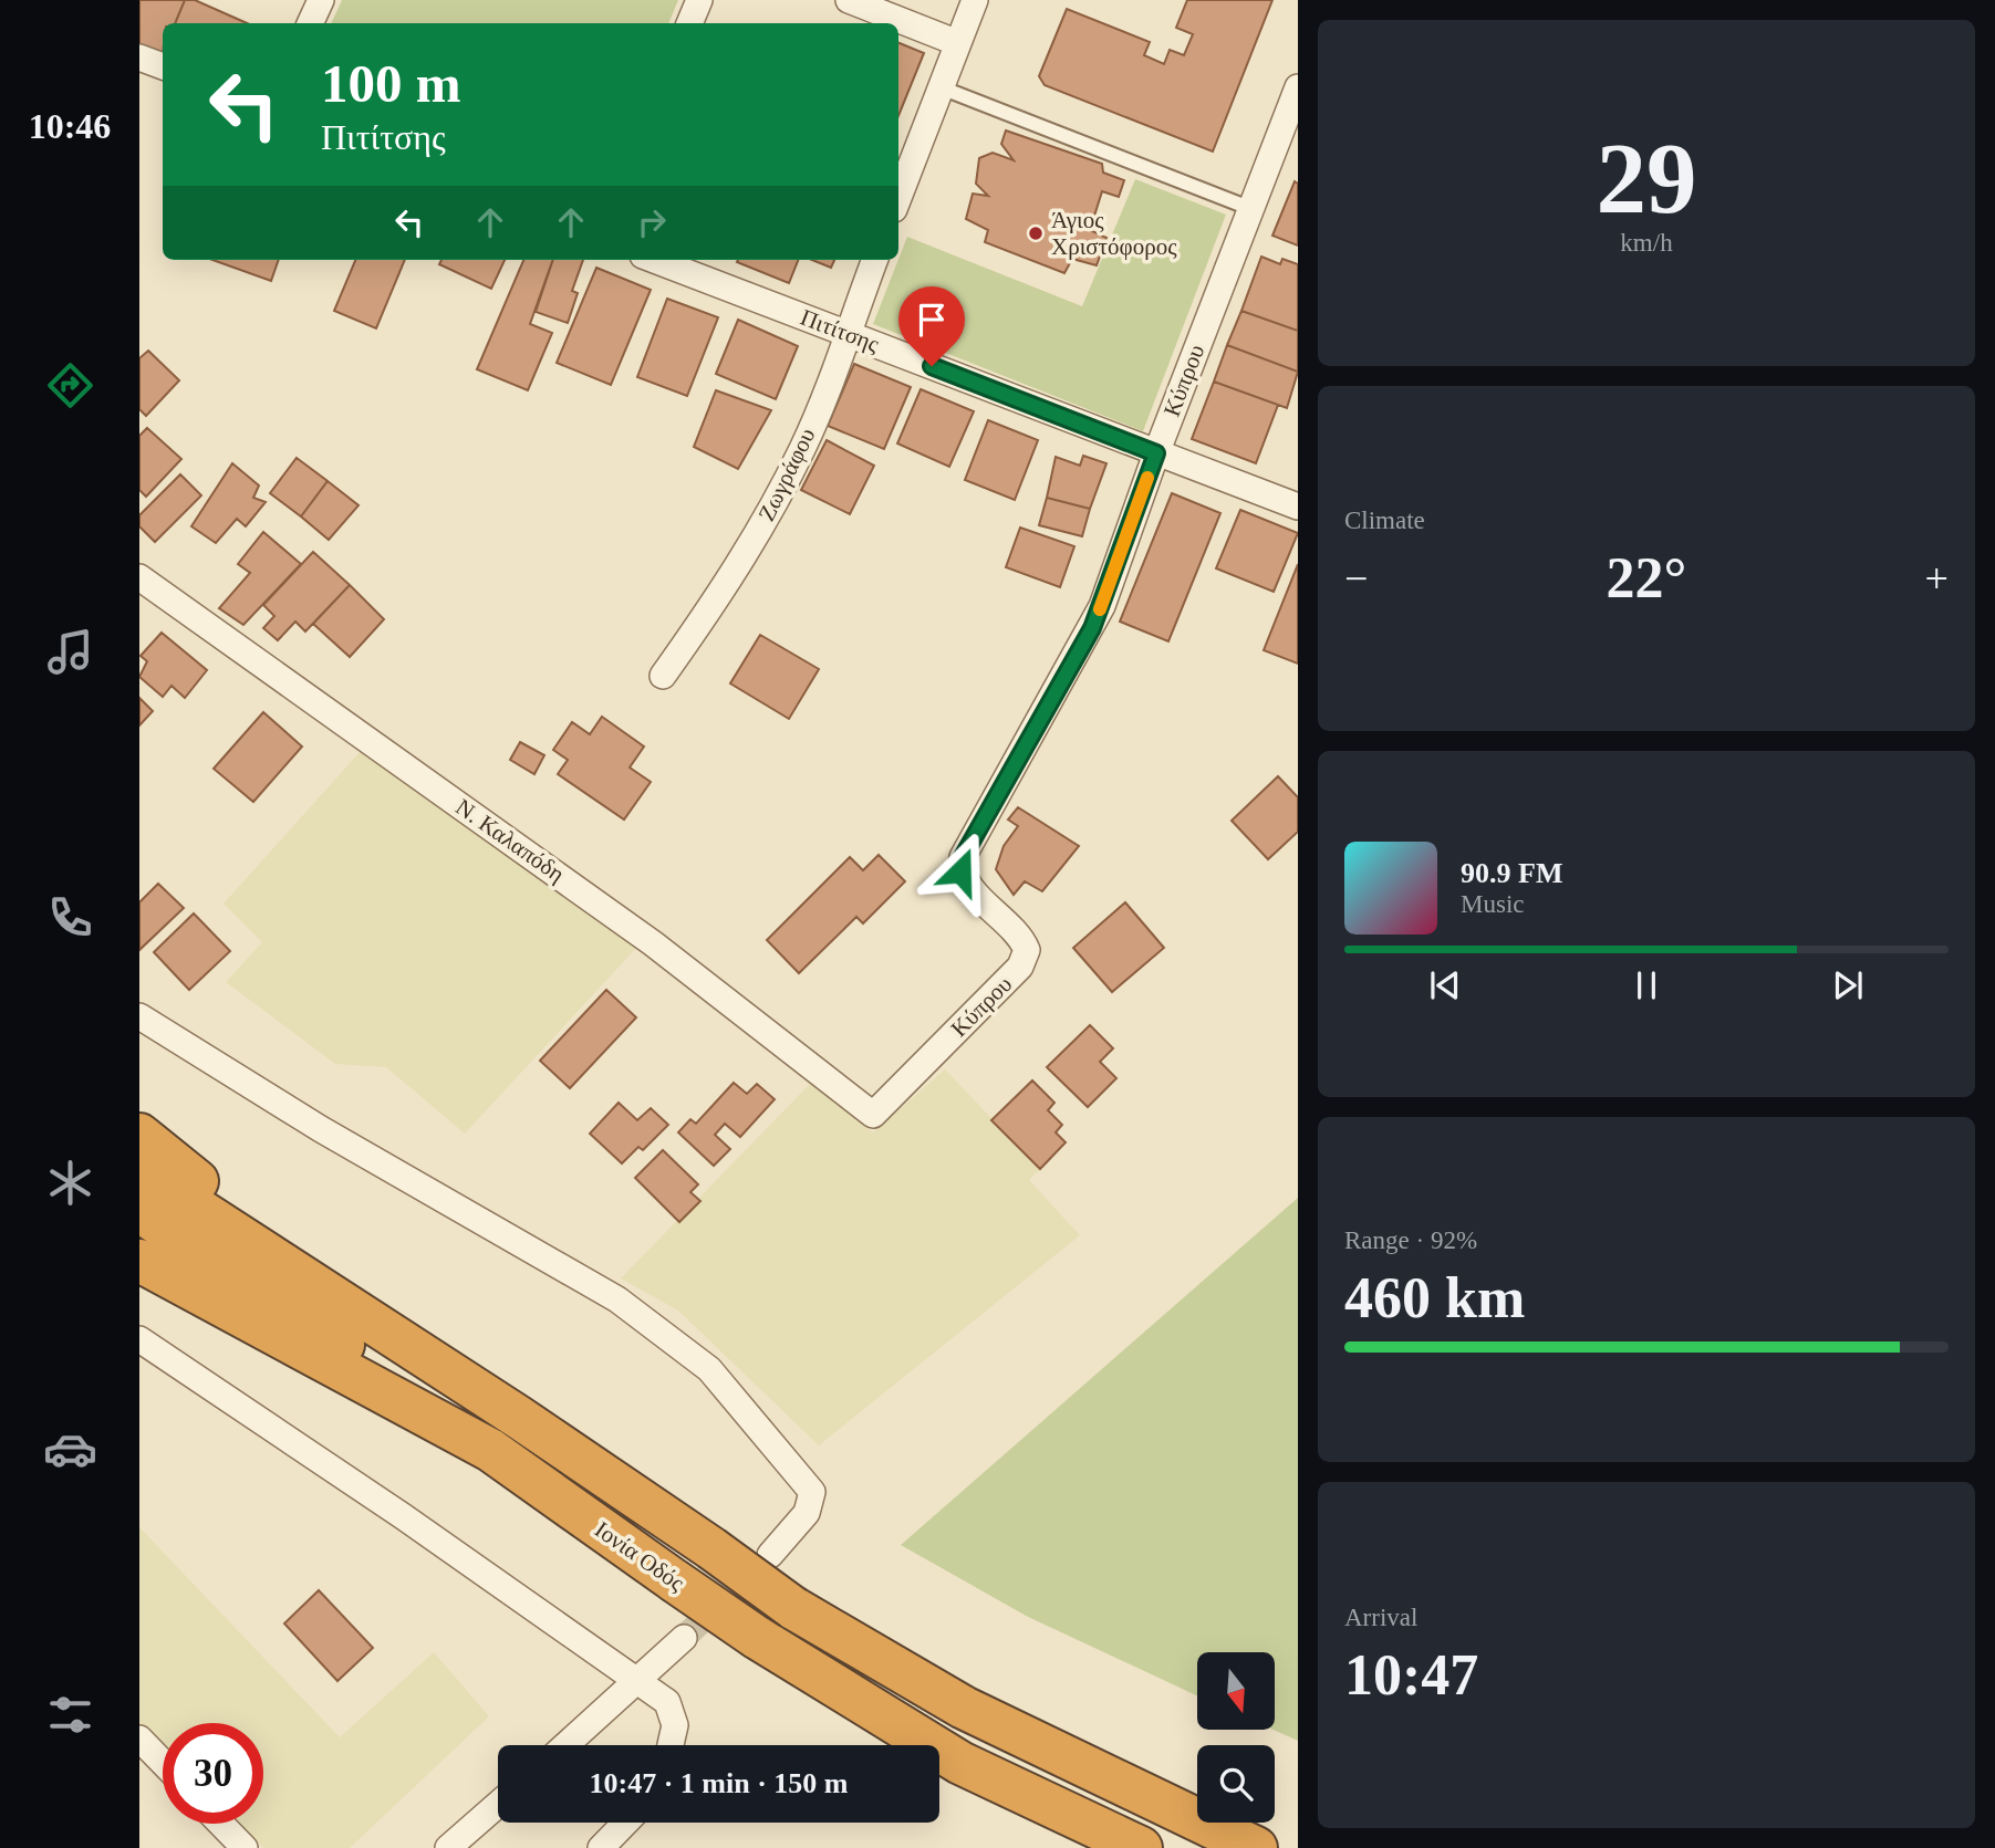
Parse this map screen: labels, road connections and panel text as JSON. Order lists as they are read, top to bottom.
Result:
{
  "streets": {
    "highway": ["Ιονία Οδός"],
    "street": [
      "Πιτίτσης",
      "Κύπρου",
      "Ζωγράφου",
      "Ν. Καλαπόδη"
    ]
  },
  "crossings": [
    ["Πιτίτσης", "Κύπρου"],
    ["Πιτίτσης", "Ζωγράφου"],
    ["Κύπρου", "Ν. Καλαπόδη"]
  ],
  "places": ["Άγιος Χριστόφορος"],
  "north": "bottom",
  "page": {
    "tabs": "10:46",
    "tile": [
      ["29", "km/h"],
      "Climate",
      ["Range · 92%", "460 km"],
      ["Arrival", "10:47"]
    ],
    "turn": ["100 m", "Πιτίτσης"],
    "heat": ["−", "22°", "+"],
    "song": ["90.9 FM", "Music"],
    "limit": "30",
    "trip": "10:47 · 1 min · 150 m"
  }
}
